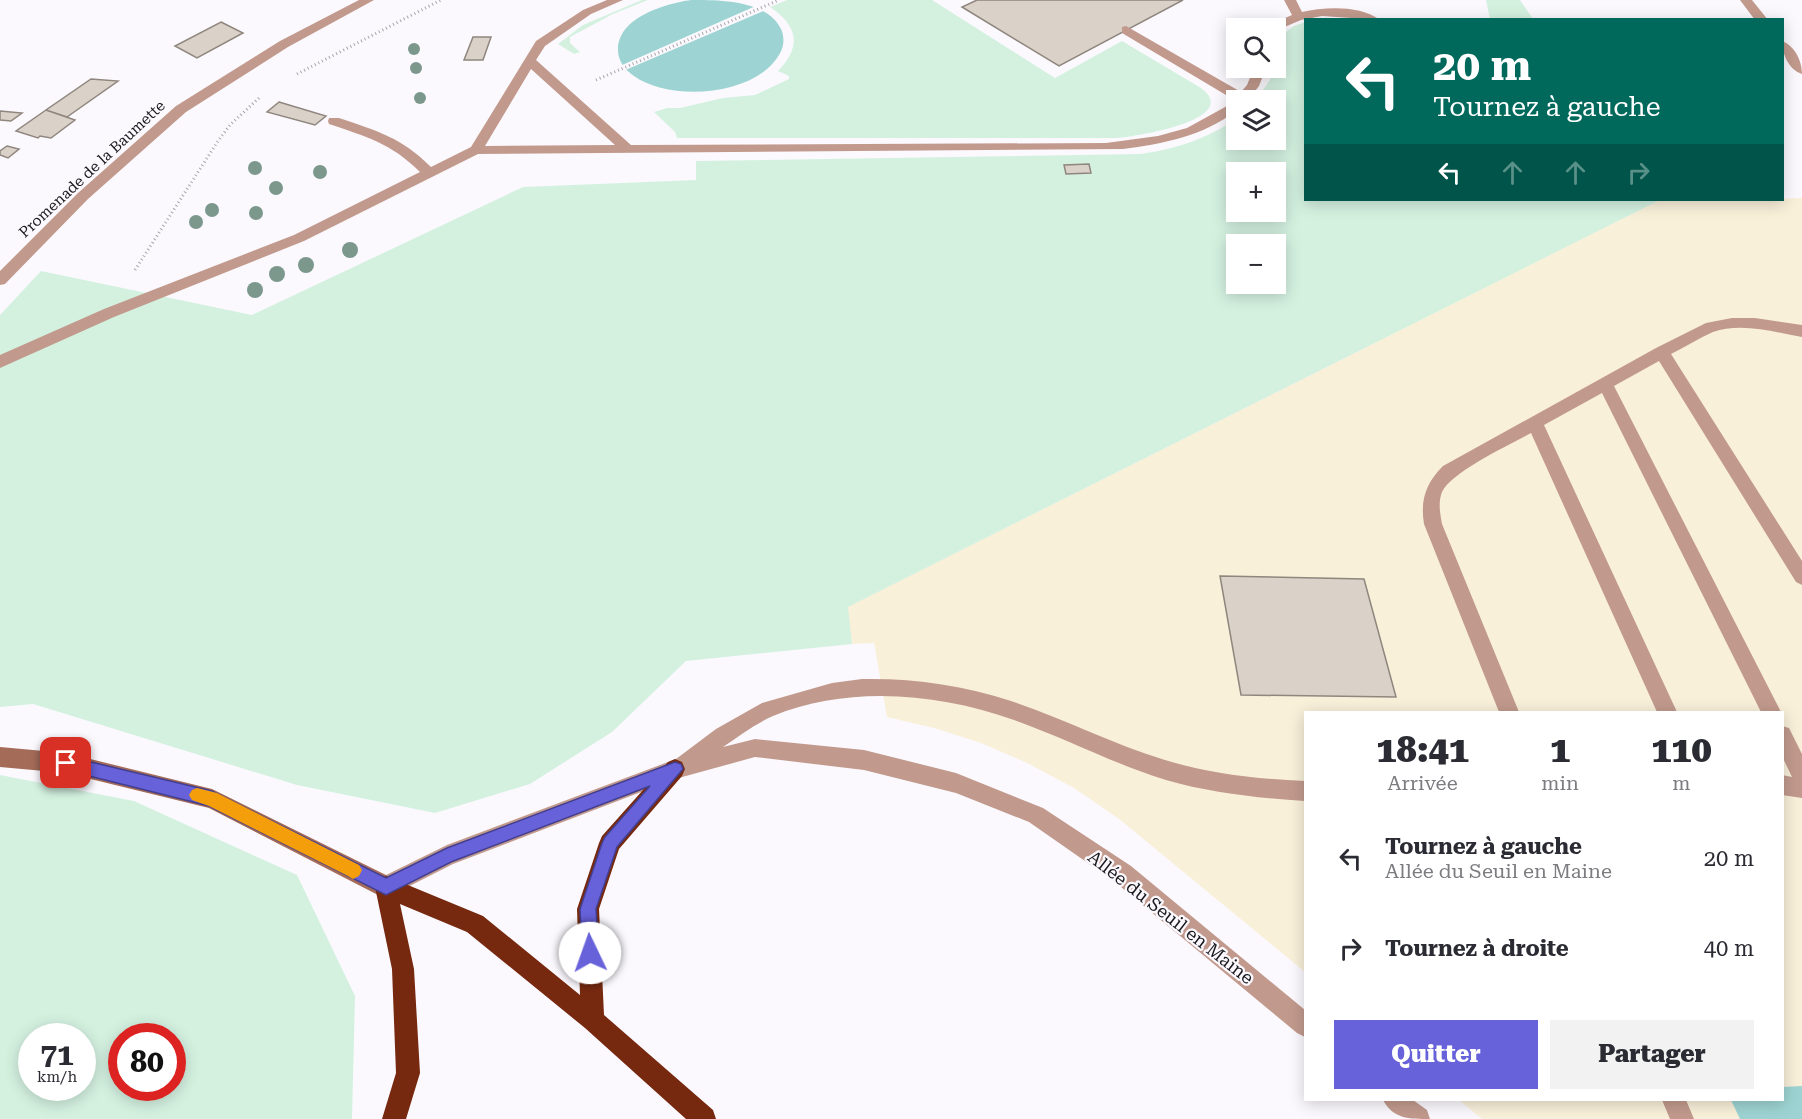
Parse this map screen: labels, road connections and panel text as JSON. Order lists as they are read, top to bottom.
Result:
{
  "streets": {
    "street": ["Promenade de la Baumette", "Allée du Seuil en Maine"]
  },
  "page": {
    "map_buttons": ["+", "−"],
    "turn": ["20 m", "Tournez à gauche"],
    "eta": [
      "18:41",
      "Arrivée",
      "1",
      "min",
      "110",
      "m"
    ],
    "list": [
      {
        "name": "Tournez à gauche",
        "note": "Allée du Seuil en Maine",
        "value": "20 m"
      },
      {
        "name": "Tournez à droite",
        "value": "40 m"
      }
    ],
    "buttons": ["Quitter", "Partager"],
    "speed": "71 km/h",
    "limit": "80"
  }
}
